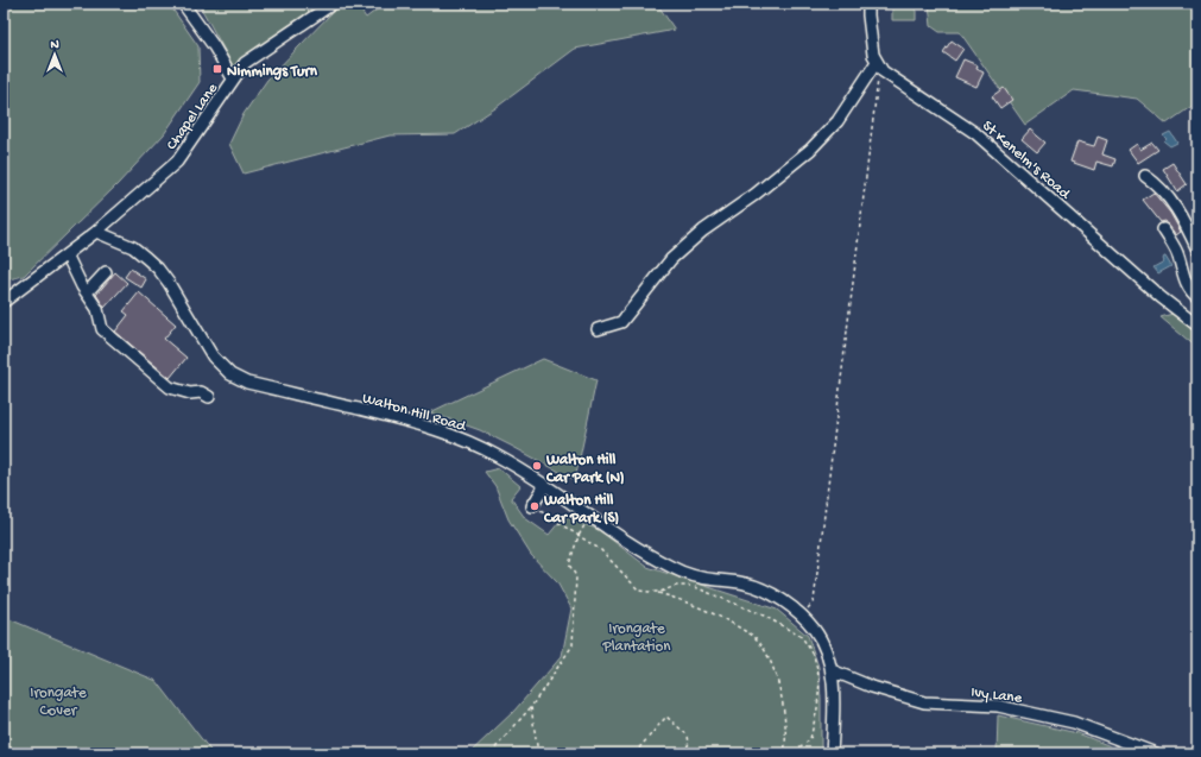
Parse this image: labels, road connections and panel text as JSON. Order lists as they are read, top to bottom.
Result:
{
  "streets": {
    "street": [
      "Chapel Lane",
      "St Kenelm's Road",
      "Walton Hill Road",
      "Ivy Lane"
    ]
  },
  "crossings": [
    ["Chapel Lane", "Walton Hill Road"],
    ["Walton Hill Road", "Ivy Lane"]
  ],
  "parks": ["Irongate Plantation", "Irongate Cover"],
  "places": {
    "transit": ["Nimmings Turn"],
    "other": ["Walton Hill Car Park (N)", "Walton Hill Car Park (S)"]
  },
  "north": "top"
}
